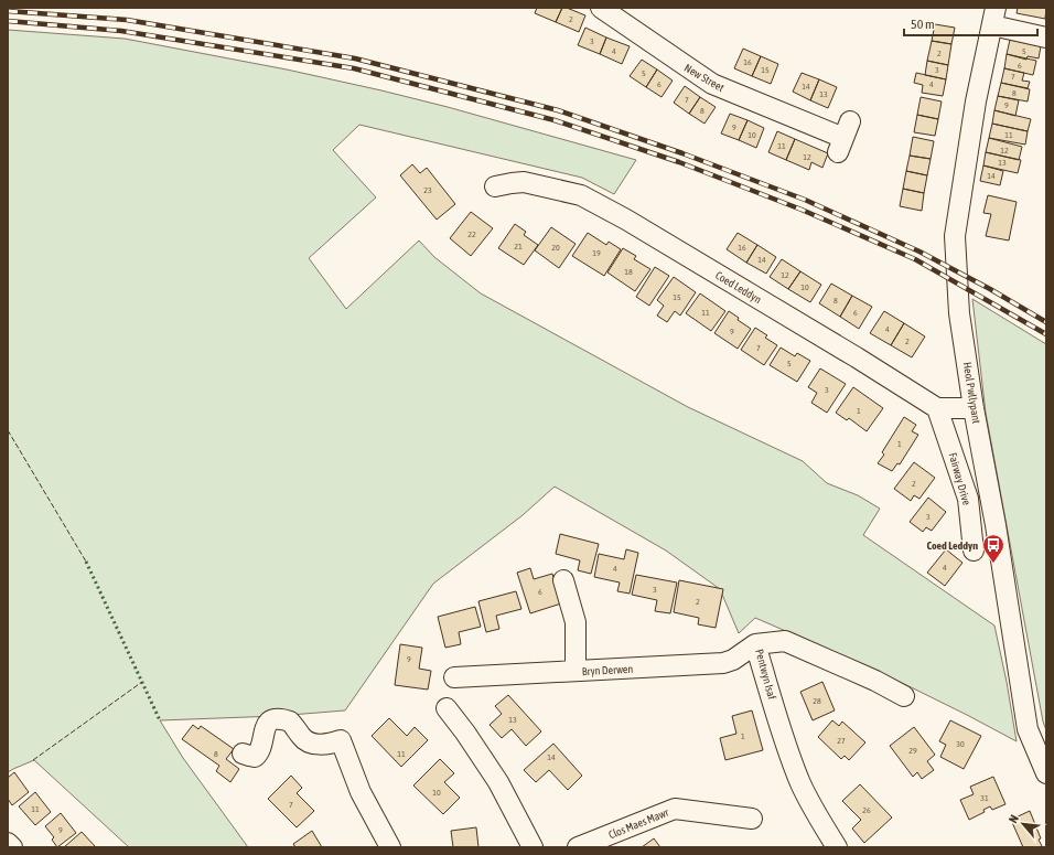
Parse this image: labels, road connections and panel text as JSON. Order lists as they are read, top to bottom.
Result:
{
  "streets": {
    "street": [
      "New Street",
      "Coed Leddyn",
      "Heol Pwllypant",
      "Fairway Drive",
      "Bryn Derwen",
      "Pentwyn Isaf",
      "Clos Maes Mawr"
    ]
  },
  "crossings": [
    ["Coed Leddyn", "Fairway Drive"],
    ["Bryn Derwen", "Pentwyn Isaf"]
  ],
  "places": {
    "bus stop": ["Coed Leddyn"]
  },
  "house_numbers": [
    "2",
    "3",
    "4",
    "5",
    "2",
    "16",
    "6",
    "15",
    "3",
    "5",
    "7",
    "6",
    "4",
    "14",
    "8",
    "13",
    "7",
    "9",
    "8",
    "9",
    "10",
    "11",
    "11",
    "12",
    "12",
    "13",
    "14",
    "23",
    "22",
    "21",
    "20",
    "16",
    "19",
    "14",
    "18",
    "12",
    "10",
    "15",
    "8",
    "11",
    "6",
    "4",
    "9",
    "2",
    "7",
    "5",
    "3",
    "1",
    "1",
    "2",
    "3",
    "4",
    "4",
    "3",
    "6",
    "2",
    "9",
    "28",
    "13",
    "1",
    "27",
    "30",
    "29",
    "8",
    "11",
    "14",
    "10",
    "31",
    "7",
    "11",
    "26",
    "9"
  ],
  "scale_bar": "50 m",
  "north": "top left"
}
